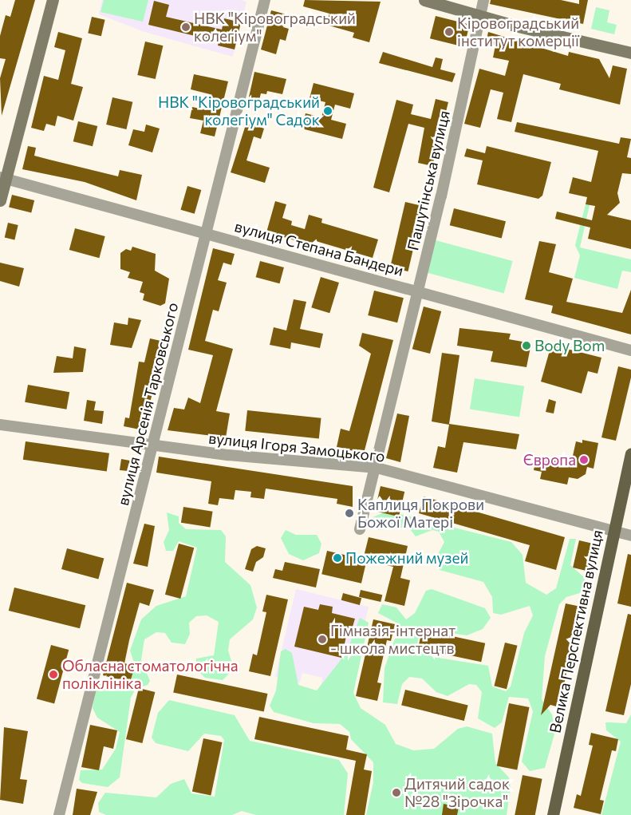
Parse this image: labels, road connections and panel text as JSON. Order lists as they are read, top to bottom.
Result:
{
  "streets": {
    "main road": ["Велика Перспективна вулиця"],
    "street": [
      "Пашутінська вулиця",
      "вулиця Степана Бандери",
      "вулиця Арсенія Тарковського",
      "вулиця Ігоря Замоцького"
    ]
  },
  "crossings": [
    ["Пашутінська вулиця", "вулиця Степана Бандери"],
    ["Пашутінська вулиця", "вулиця Ігоря Замоцького"],
    ["вулиця Степана Бандери", "вулиця Арсенія Тарковського"],
    ["вулиця Арсенія Тарковського", "вулиця Ігоря Замоцького"],
    ["вулиця Ігоря Замоцького", "Велика Перспективна вулиця"]
  ],
  "places": [
    "НВК \"Кіровоградський колегіум\"",
    "Кіровоградський інститут комерції",
    "НВК \"Кіровоградський колегіум\" Садок",
    "Body Bom",
    "Європа",
    "Каплиця Покрови Божої Матері",
    "Пожежний музей",
    "Гімназія-інтернат - школа мистецтв",
    "Обласна стоматологічна поліклініка",
    "Дитячий садок №28 \"Зірочка\""
  ]
}
